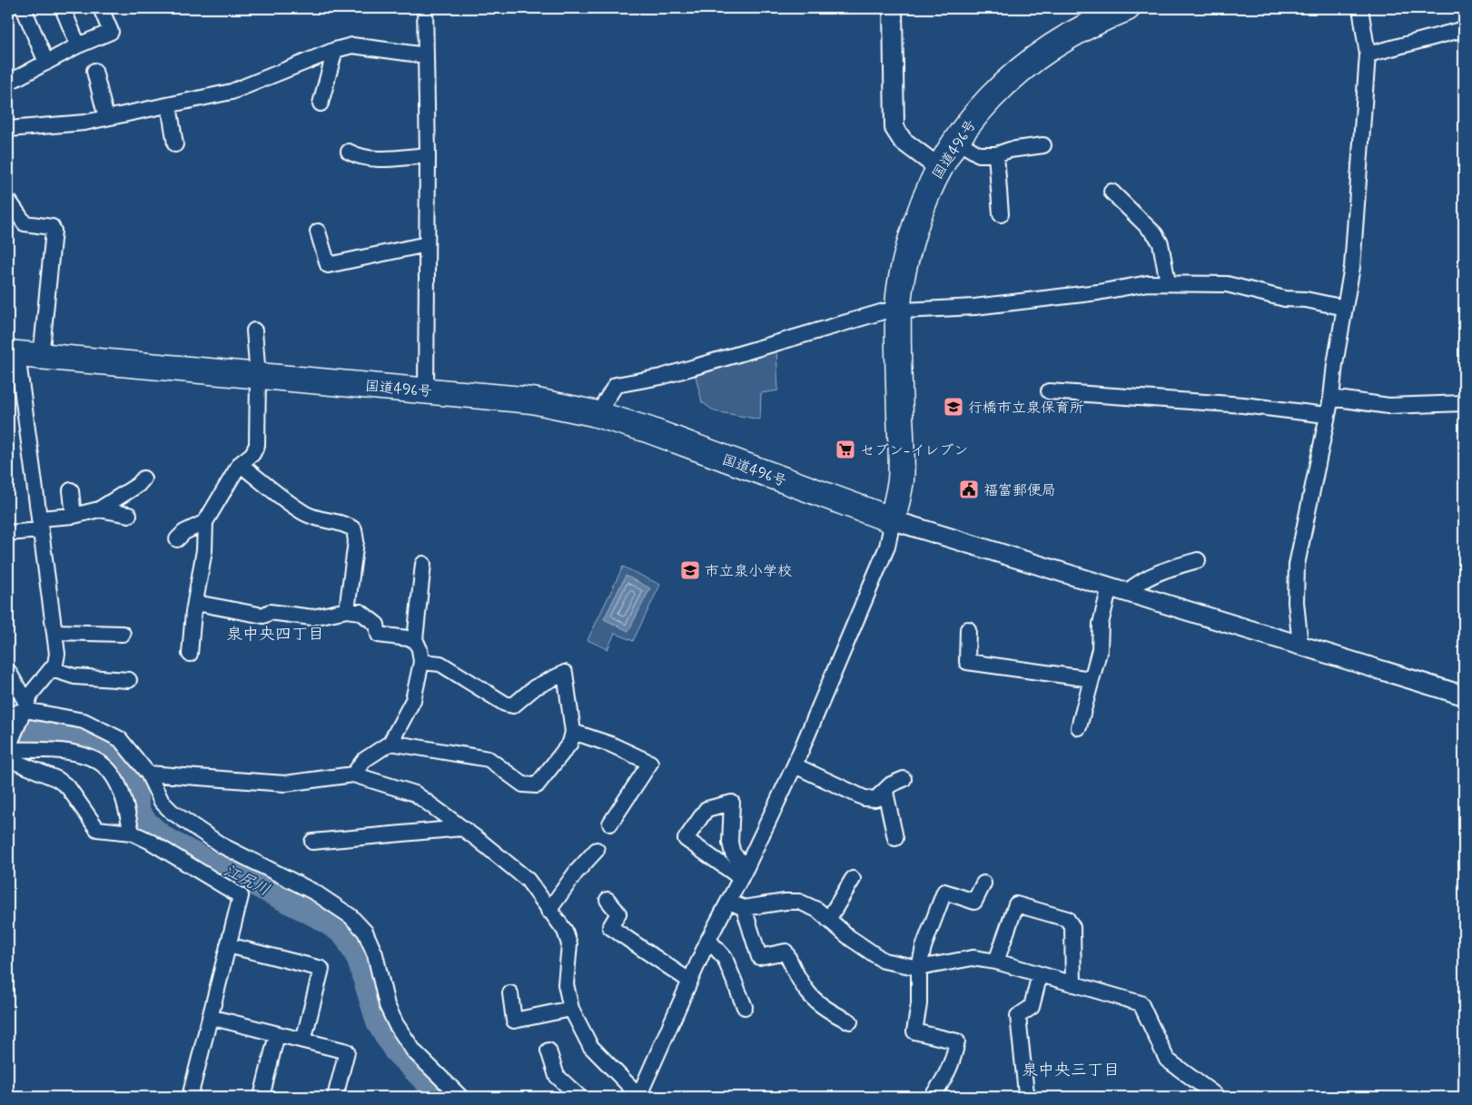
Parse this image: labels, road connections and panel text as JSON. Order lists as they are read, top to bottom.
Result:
{
  "streets": {
    "highway": ["国道496号"]
  },
  "districts": ["泉中央四丁目", "泉中央三丁目"],
  "water": ["江尻川"],
  "places": {
    "school or university": ["行橋市立泉保育所", "市立泉小学校"],
    "supermarket": ["セブン-イレブン"],
    "public building": ["福富郵便局"]
  }
}
